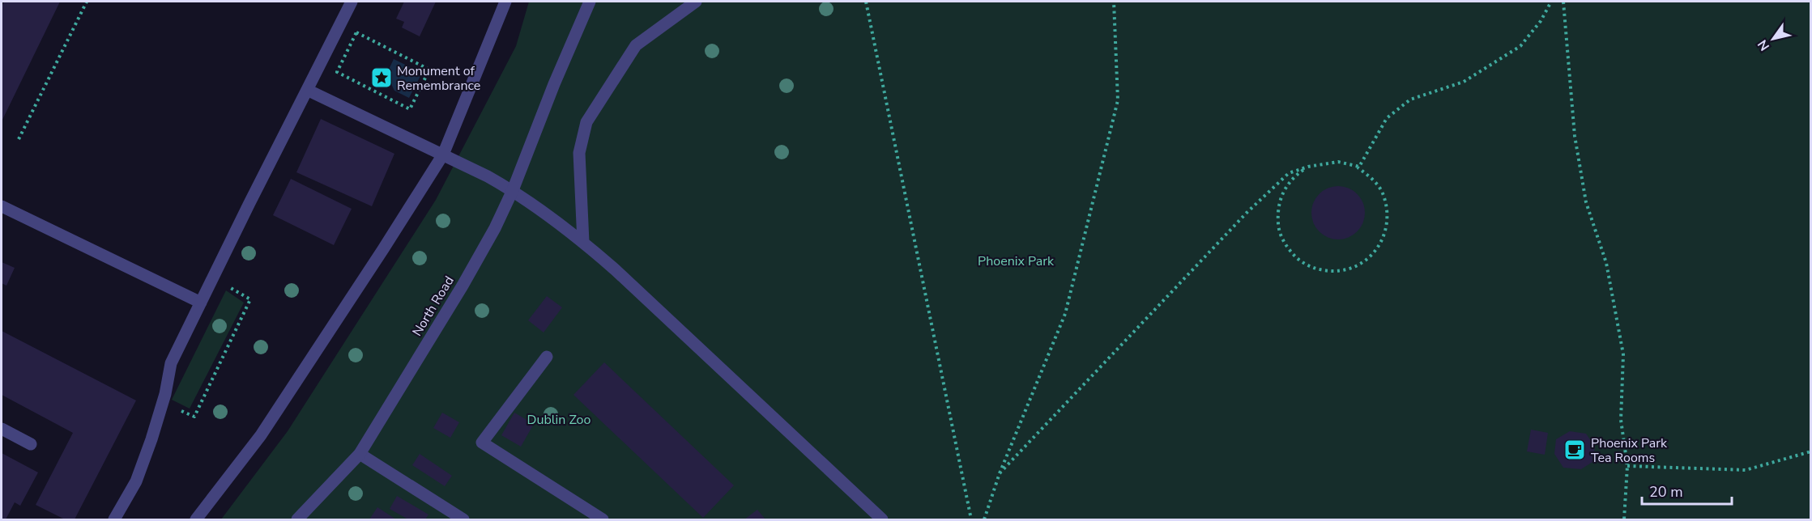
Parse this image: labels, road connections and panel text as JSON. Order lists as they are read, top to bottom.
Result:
{
  "streets": {
    "street": ["North Road"]
  },
  "parks": ["Phoenix Park", "Dublin Zoo"],
  "places": {
    "place": ["Monument of Remembrance"],
    "cafe": ["Phoenix Park Tea Rooms"]
  },
  "scale_bar": "20 m",
  "north": "bottom left"
}
